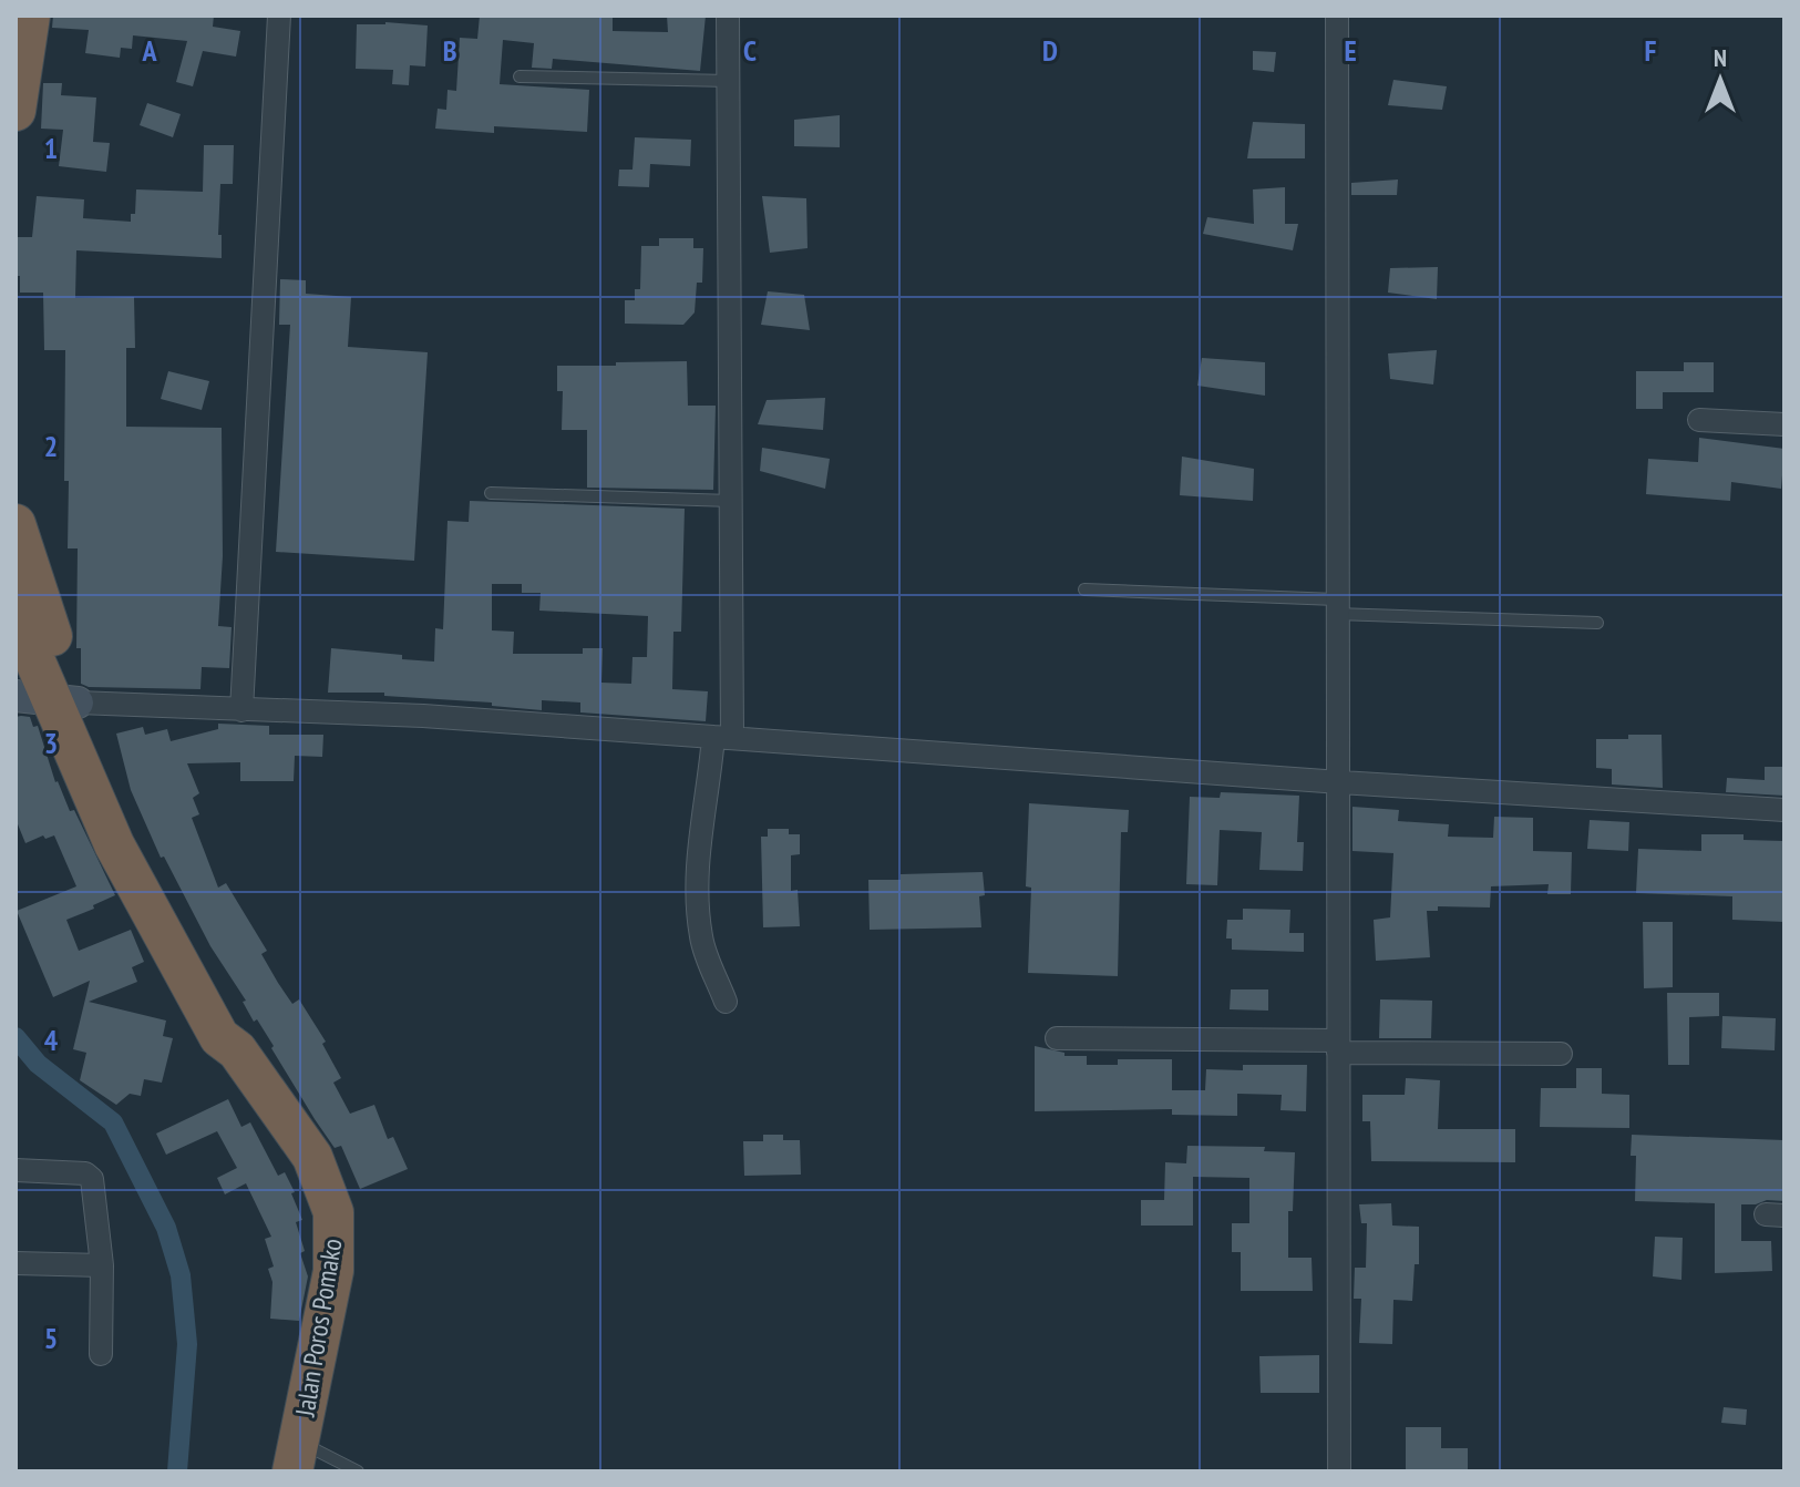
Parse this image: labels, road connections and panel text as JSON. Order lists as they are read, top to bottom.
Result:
{
  "streets": {
    "highway": ["Jalan Poros Pomako"]
  },
  "north": "top",
  "grid": {
    "columns": [
      "A",
      "B",
      "C",
      "D",
      "E",
      "F"
    ],
    "rows": [
      "1",
      "2",
      "3",
      "4",
      "5"
    ]
  }
}
